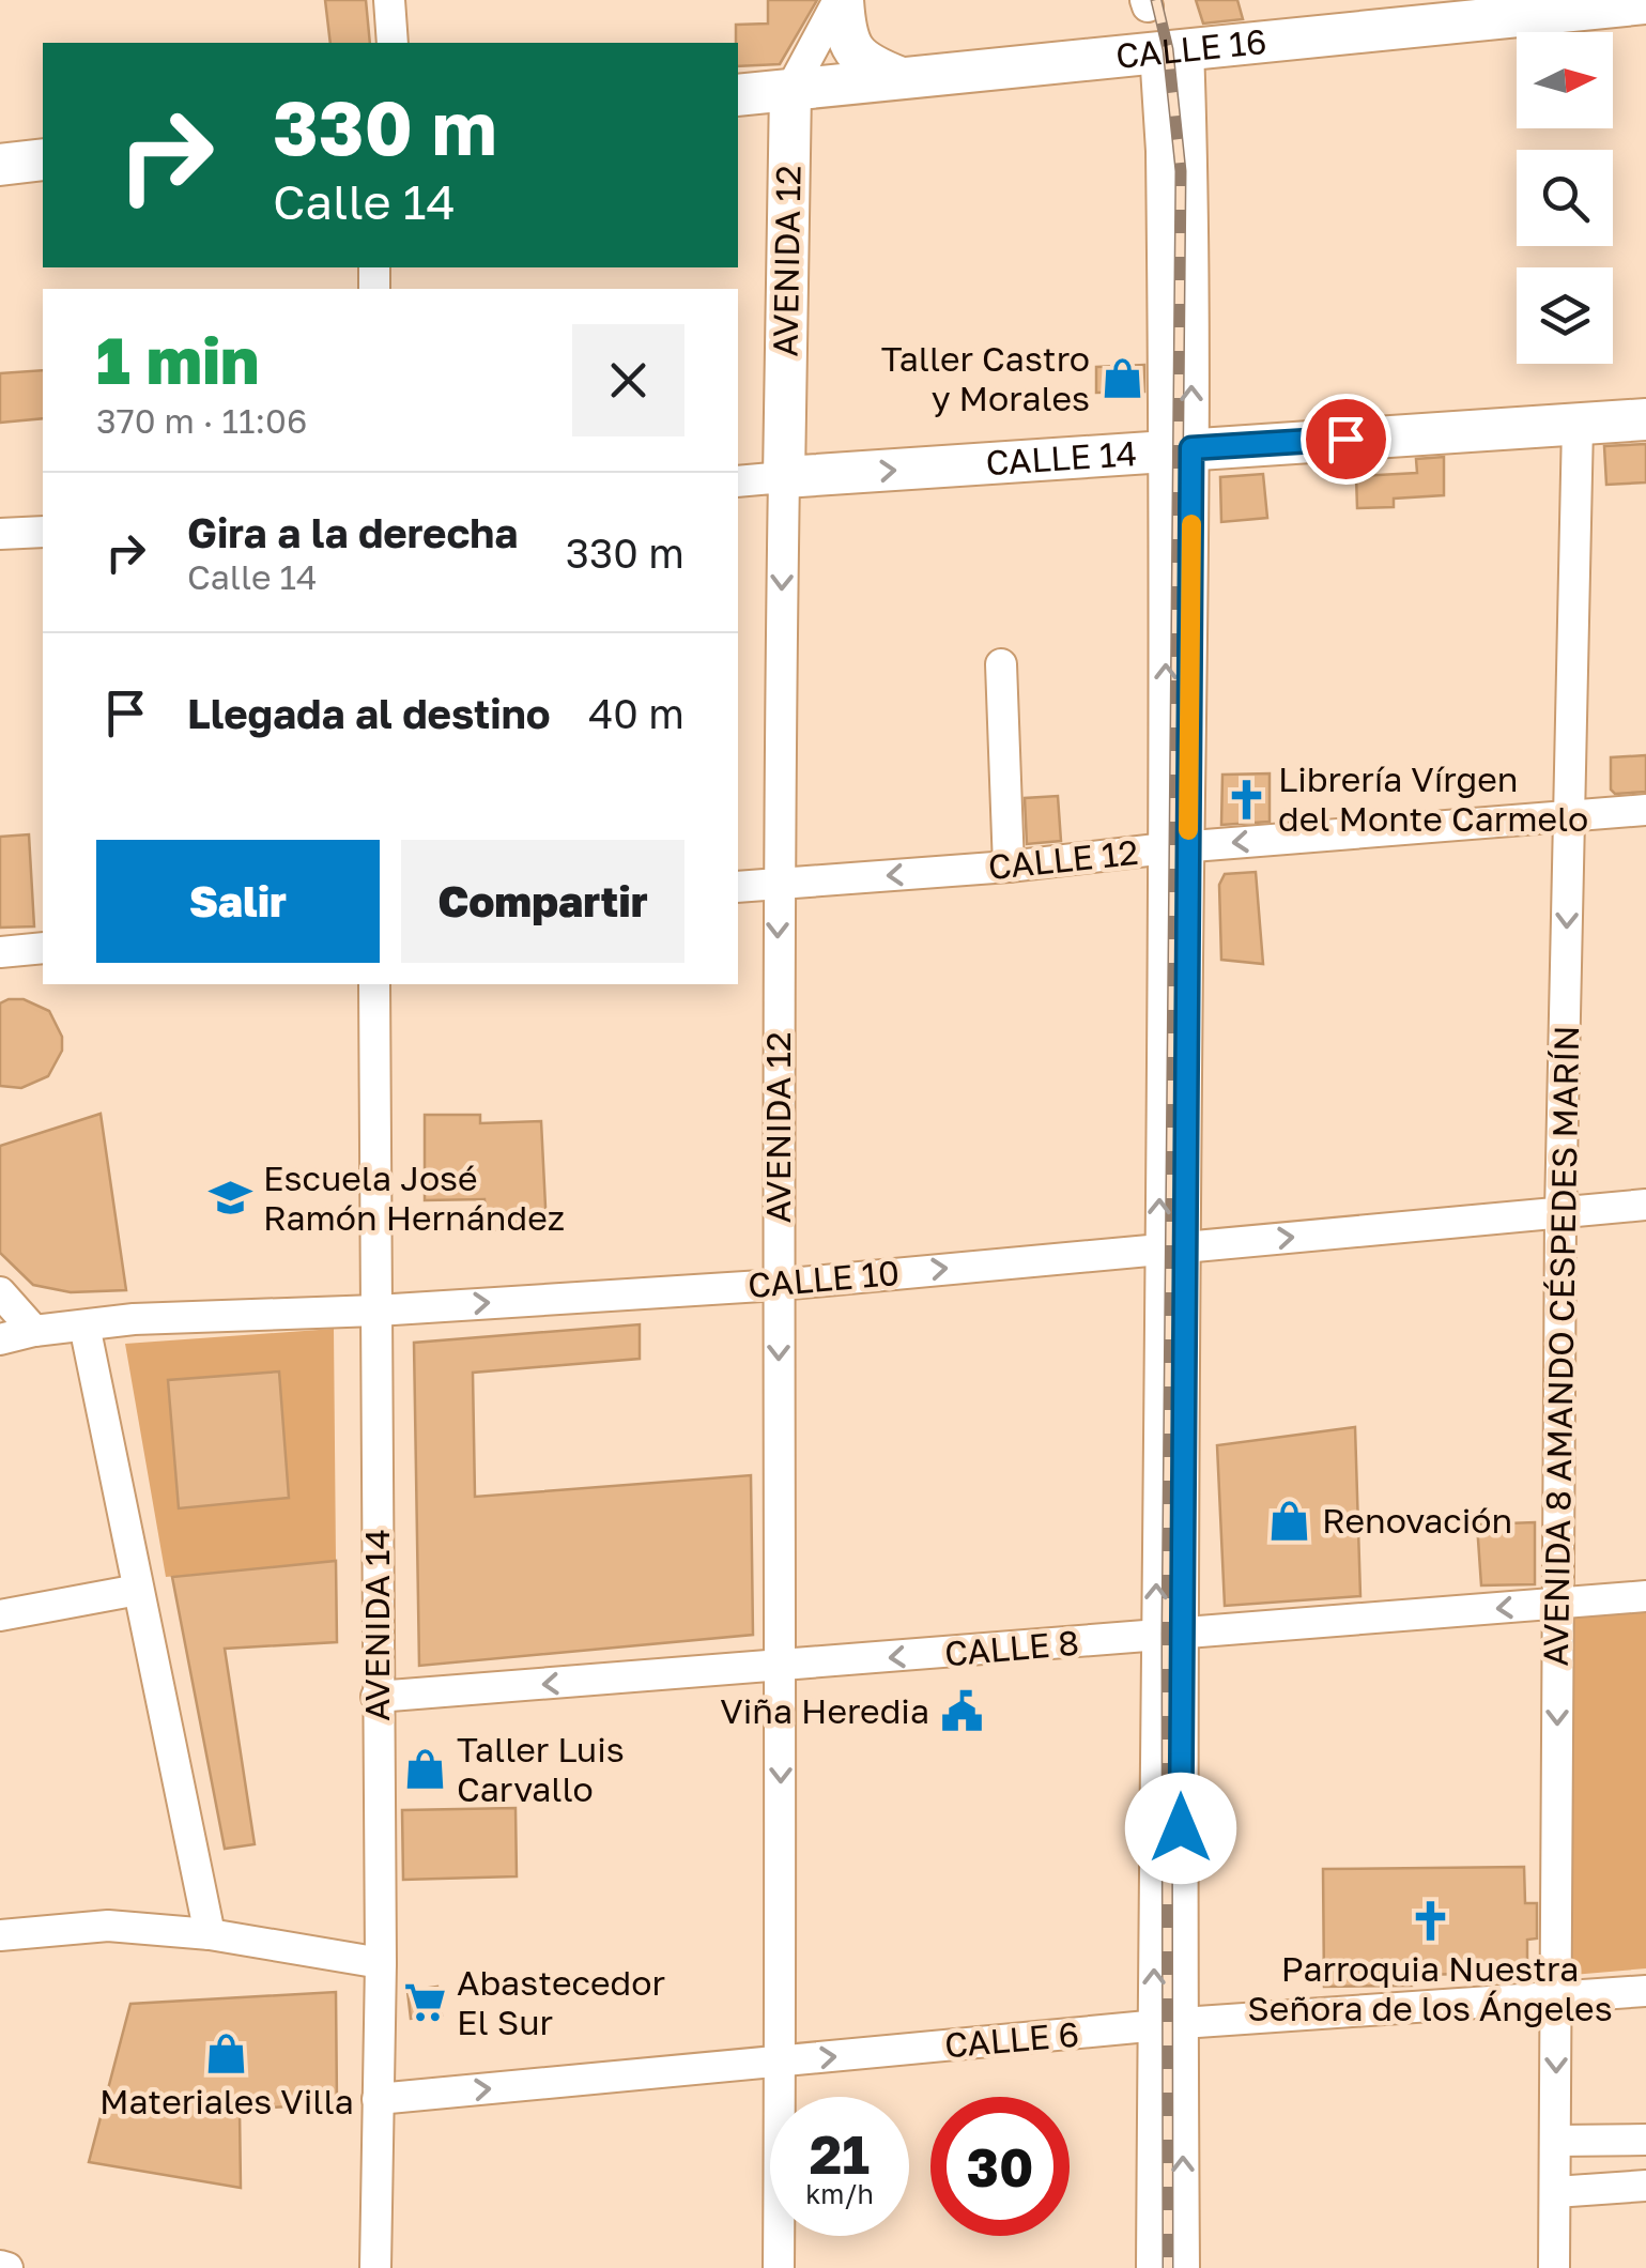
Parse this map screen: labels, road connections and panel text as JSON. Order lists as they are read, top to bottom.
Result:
{
  "streets": {
    "main road": ["CALLE 16", "AVENIDA 12", "CALLE 14"],
    "street": [
      "CALLE 12",
      "CALLE 10",
      "AVENIDA 8 AMANDO CÉSPEDES MARÍN",
      "AVENIDA 14",
      "CALLE 8",
      "CALLE 6"
    ]
  },
  "crossings": [
    ["CALLE 16", "AVENIDA 12"],
    ["AVENIDA 12", "CALLE 14"],
    ["AVENIDA 12", "CALLE 12"],
    ["AVENIDA 12", "CALLE 10"],
    ["AVENIDA 12", "CALLE 8"],
    ["AVENIDA 12", "CALLE 6"],
    ["CALLE 14", "AVENIDA 8 AMANDO CÉSPEDES MARÍN"],
    ["CALLE 12", "AVENIDA 8 AMANDO CÉSPEDES MARÍN"],
    ["CALLE 10", "AVENIDA 8 AMANDO CÉSPEDES MARÍN"],
    ["CALLE 10", "AVENIDA 14"],
    ["AVENIDA 8 AMANDO CÉSPEDES MARÍN", "CALLE 8"],
    ["AVENIDA 8 AMANDO CÉSPEDES MARÍN", "CALLE 6"],
    ["AVENIDA 14", "CALLE 8"],
    ["AVENIDA 14", "CALLE 6"]
  ],
  "one_way": [
    "AVENIDA 12",
    "CALLE 14",
    "CALLE 12",
    "CALLE 10",
    "AVENIDA 8 AMANDO CÉSPEDES MARÍN",
    "CALLE 8",
    "CALLE 6"
  ],
  "places": {
    "shop": [
      "Taller Castro y Morales",
      "Renovación",
      "Taller Luis Carvallo",
      "Materiales Villa"
    ],
    "church": ["Librería Vírgen del Monte Carmelo", "Parroquia Nuestra Señora de los Ángeles"],
    "school or university": ["Escuela José Ramón Hernández"],
    "public building": ["Viña Heredia"],
    "supermarket": ["Abastecedor El Sur"]
  },
  "north": "right",
  "page": {
    "turn": ["330 m", "Calle 14"],
    "heading": ["1 min", "370 m · 11:06"],
    "list": [
      {
        "name": "Gira a la derecha",
        "note": "Calle 14",
        "value": "330 m"
      },
      {
        "name": "Llegada al destino",
        "value": "40 m"
      }
    ],
    "buttons": ["Salir", "Compartir"],
    "speed": "21 km/h",
    "limit": "30"
  }
}
